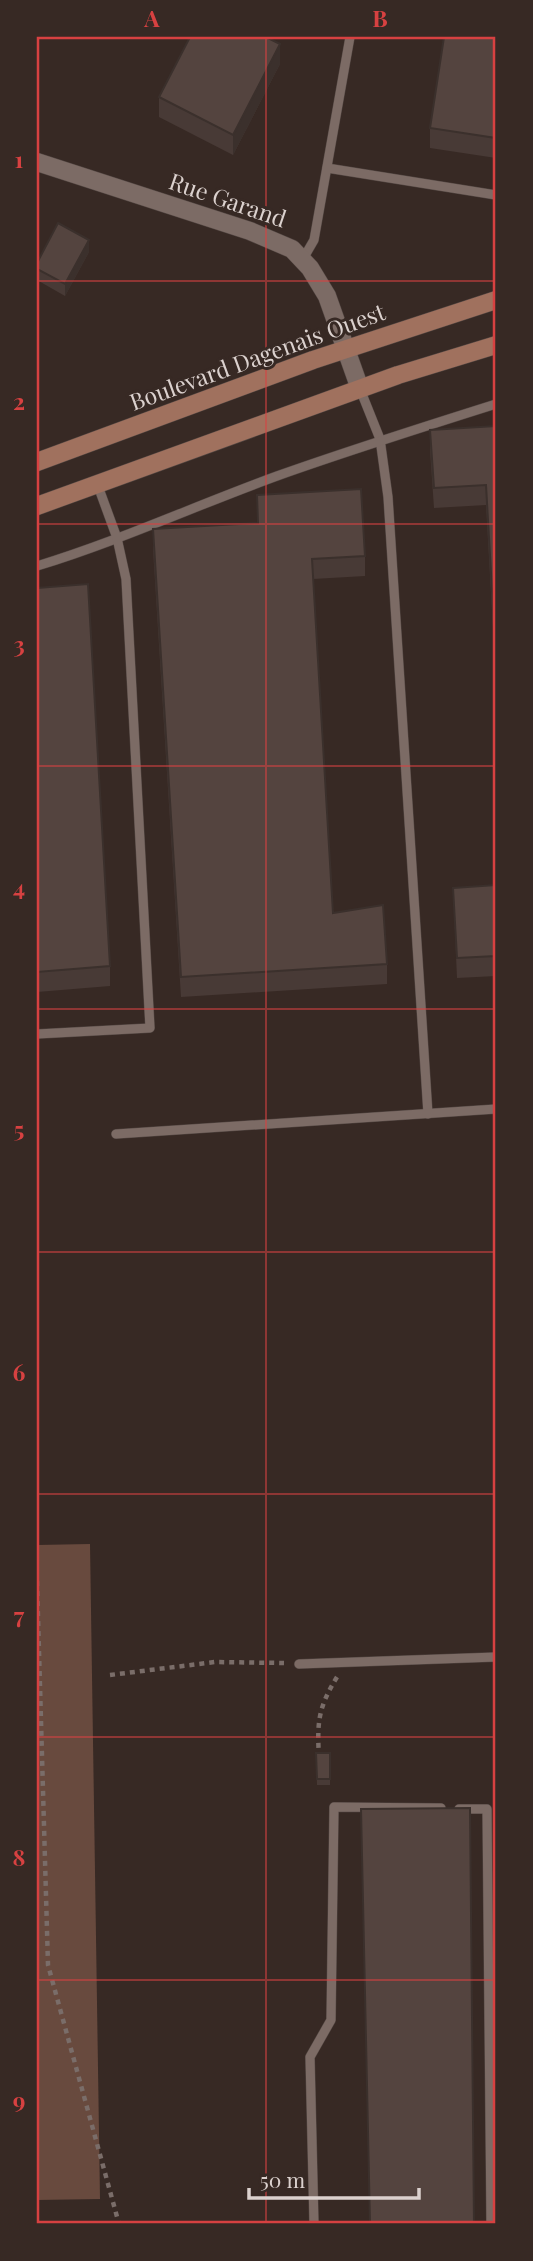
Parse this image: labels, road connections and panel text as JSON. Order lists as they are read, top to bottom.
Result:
{
  "streets": {
    "main road": ["Boulevard Dagenais Ouest"],
    "street": ["Rue Garand"]
  },
  "crossings": [
    ["Rue Garand", "Boulevard Dagenais Ouest"]
  ],
  "scale_bar": "50 m",
  "grid": {
    "columns": ["A", "B"],
    "rows": [
      "1",
      "2",
      "3",
      "4",
      "5",
      "6",
      "7",
      "8",
      "9"
    ]
  }
}
